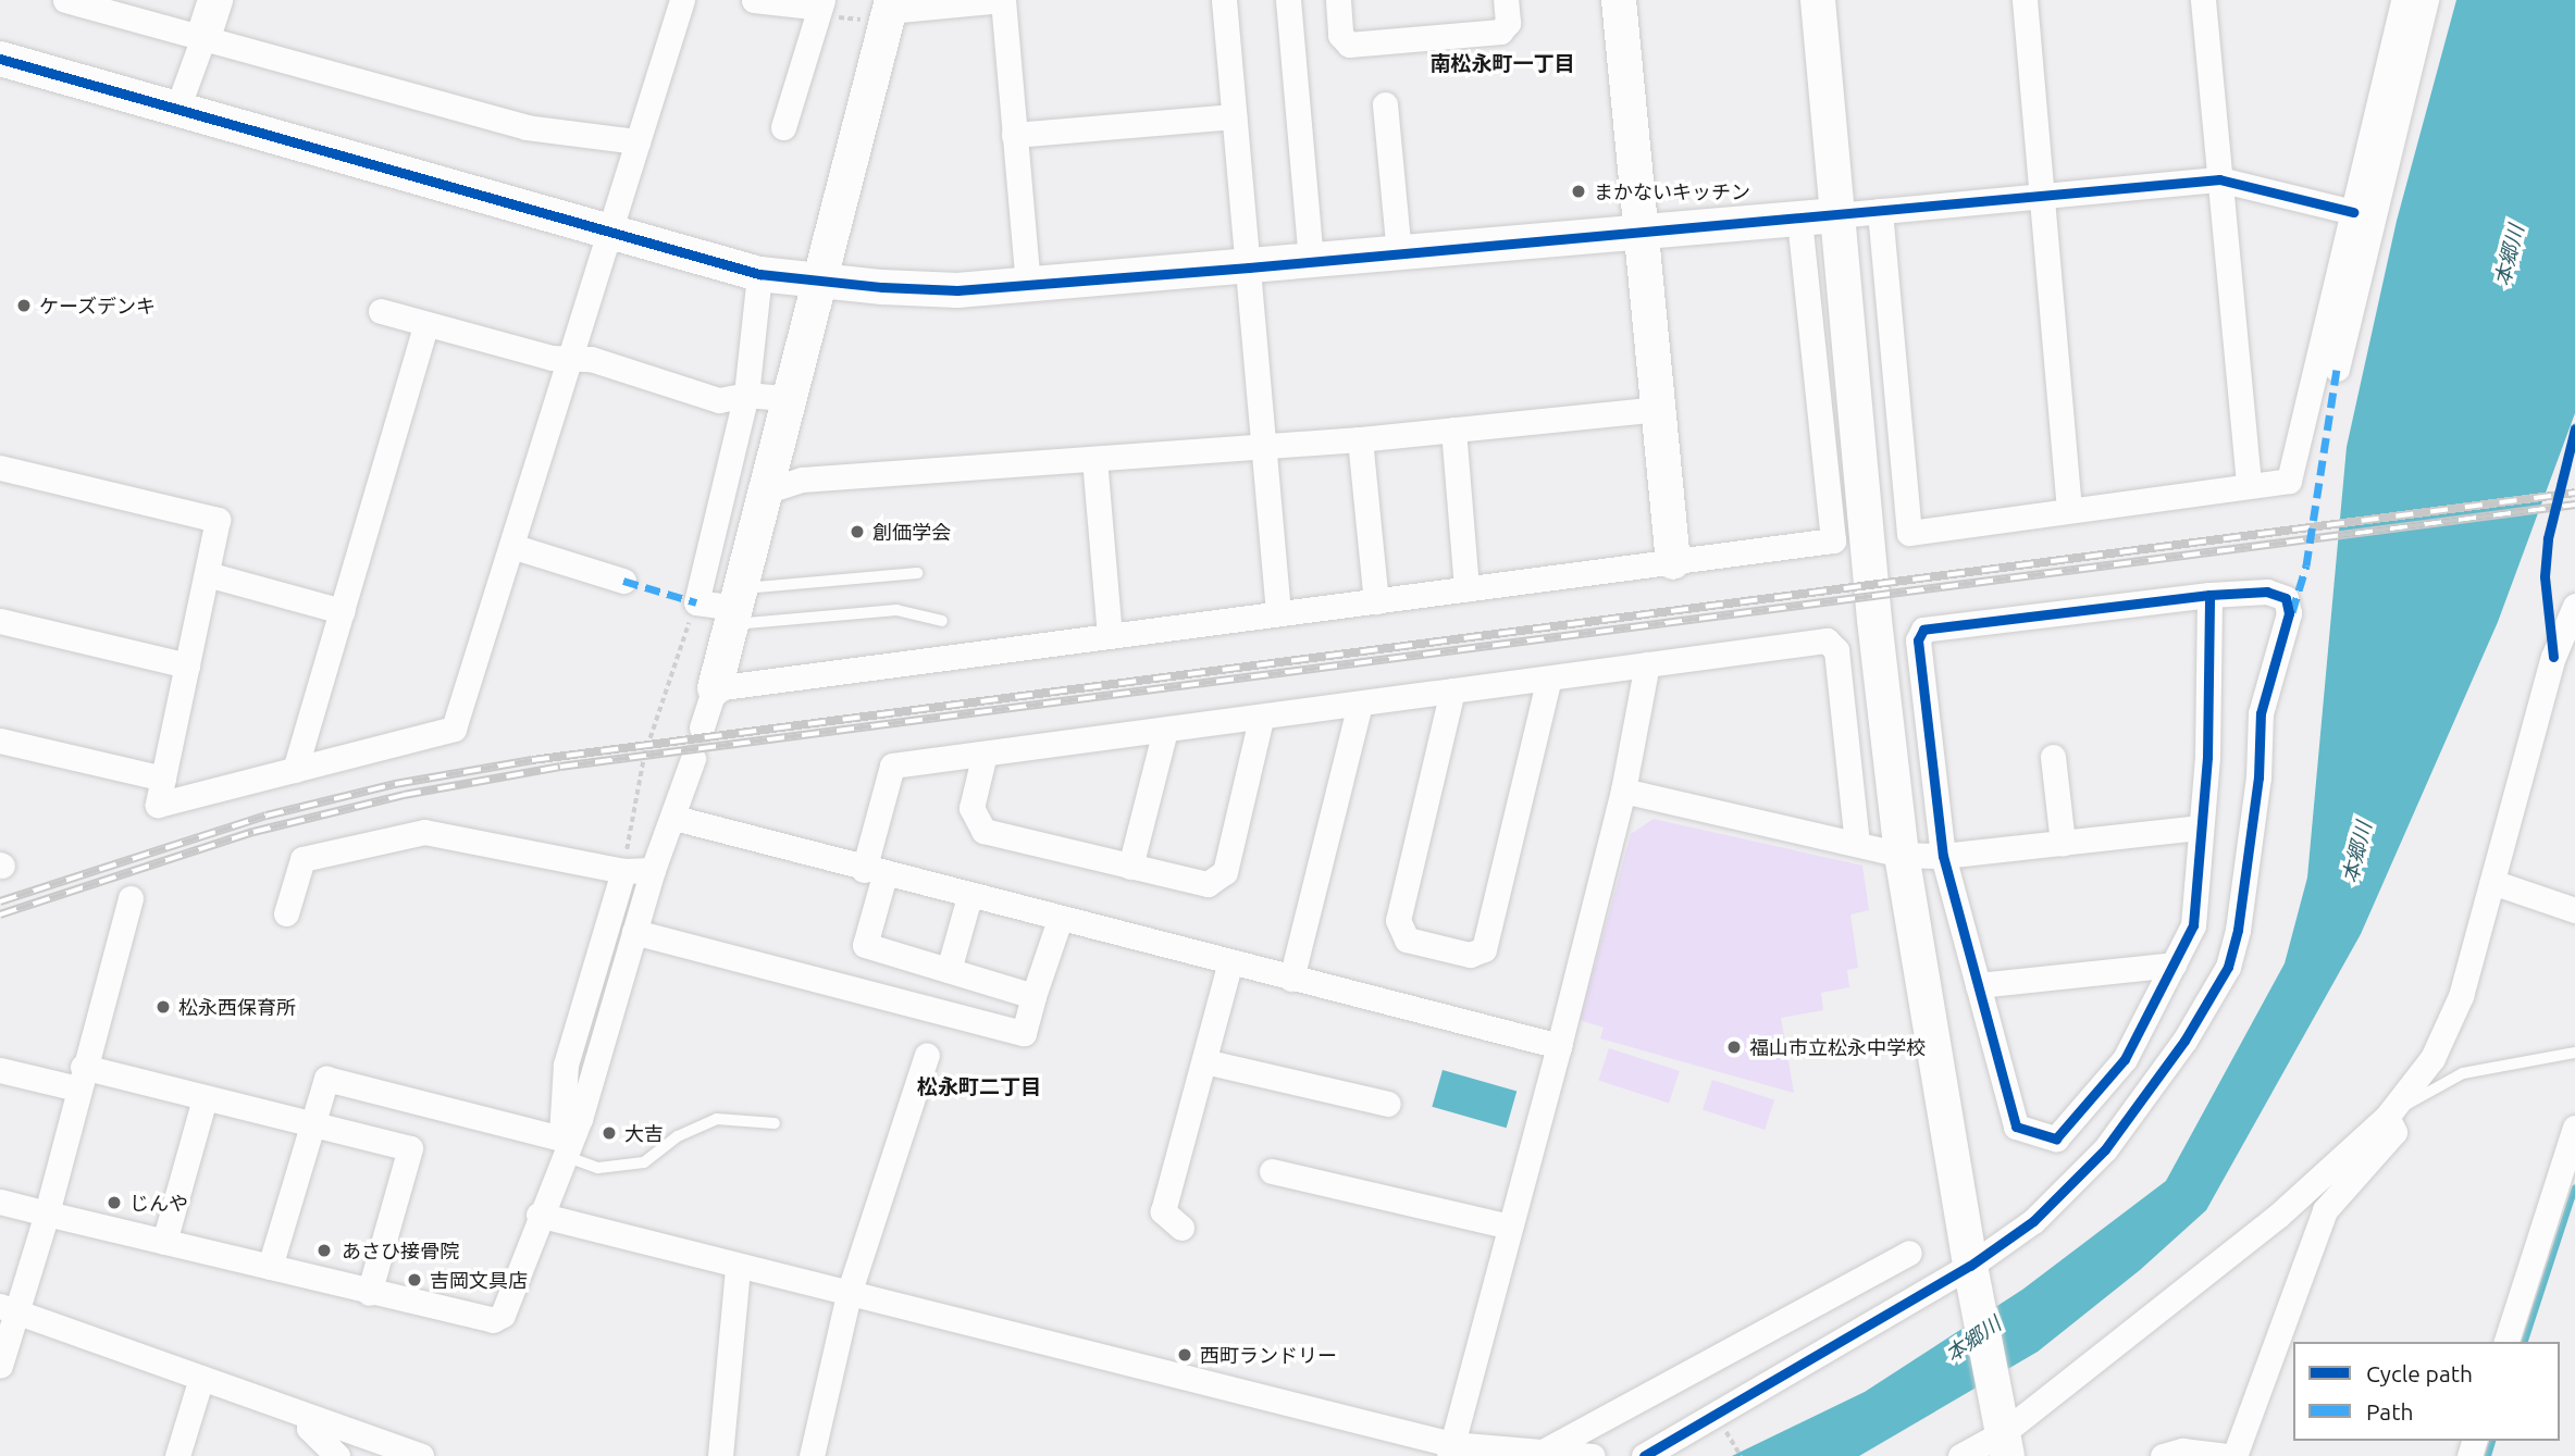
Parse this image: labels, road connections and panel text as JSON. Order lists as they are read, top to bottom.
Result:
{
  "districts": ["南松永町一丁目", "松永町二丁目"],
  "water": ["本郷川"],
  "places": [
    "まかないキッチン",
    "ケーズデンキ",
    "創価学会",
    "松永西保育所",
    "福山市立松永中学校",
    "大吉",
    "じんや",
    "あさひ接骨院",
    "吉岡文具店",
    "西町ランドリー"
  ],
  "legend": ["Cycle path", "Path"]
}
